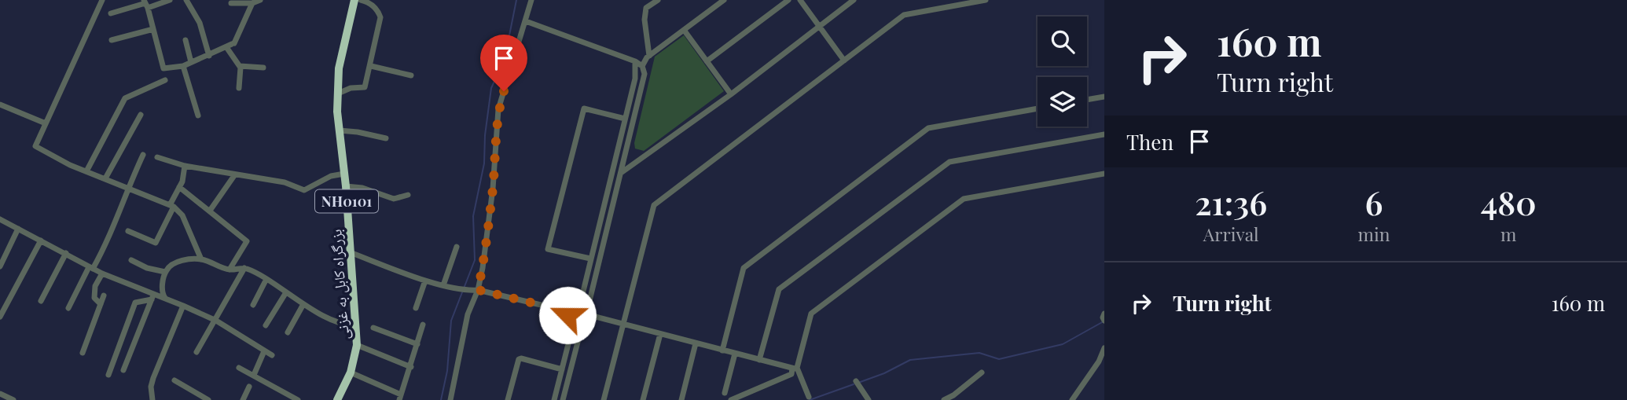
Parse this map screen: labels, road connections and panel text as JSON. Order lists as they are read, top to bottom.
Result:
{
  "streets": {
    "highway": ["NH0101", "بزرگراه کابل به غزنی"]
  },
  "page": {
    "turn": ["160 m", "Turn right"],
    "then": "Then",
    "eta": [
      "21:36",
      "Arrival",
      "6",
      "min",
      "480",
      "m"
    ],
    "list": [
      {
        "name": "Turn right",
        "value": "160 m"
      }
    ]
  }
}
